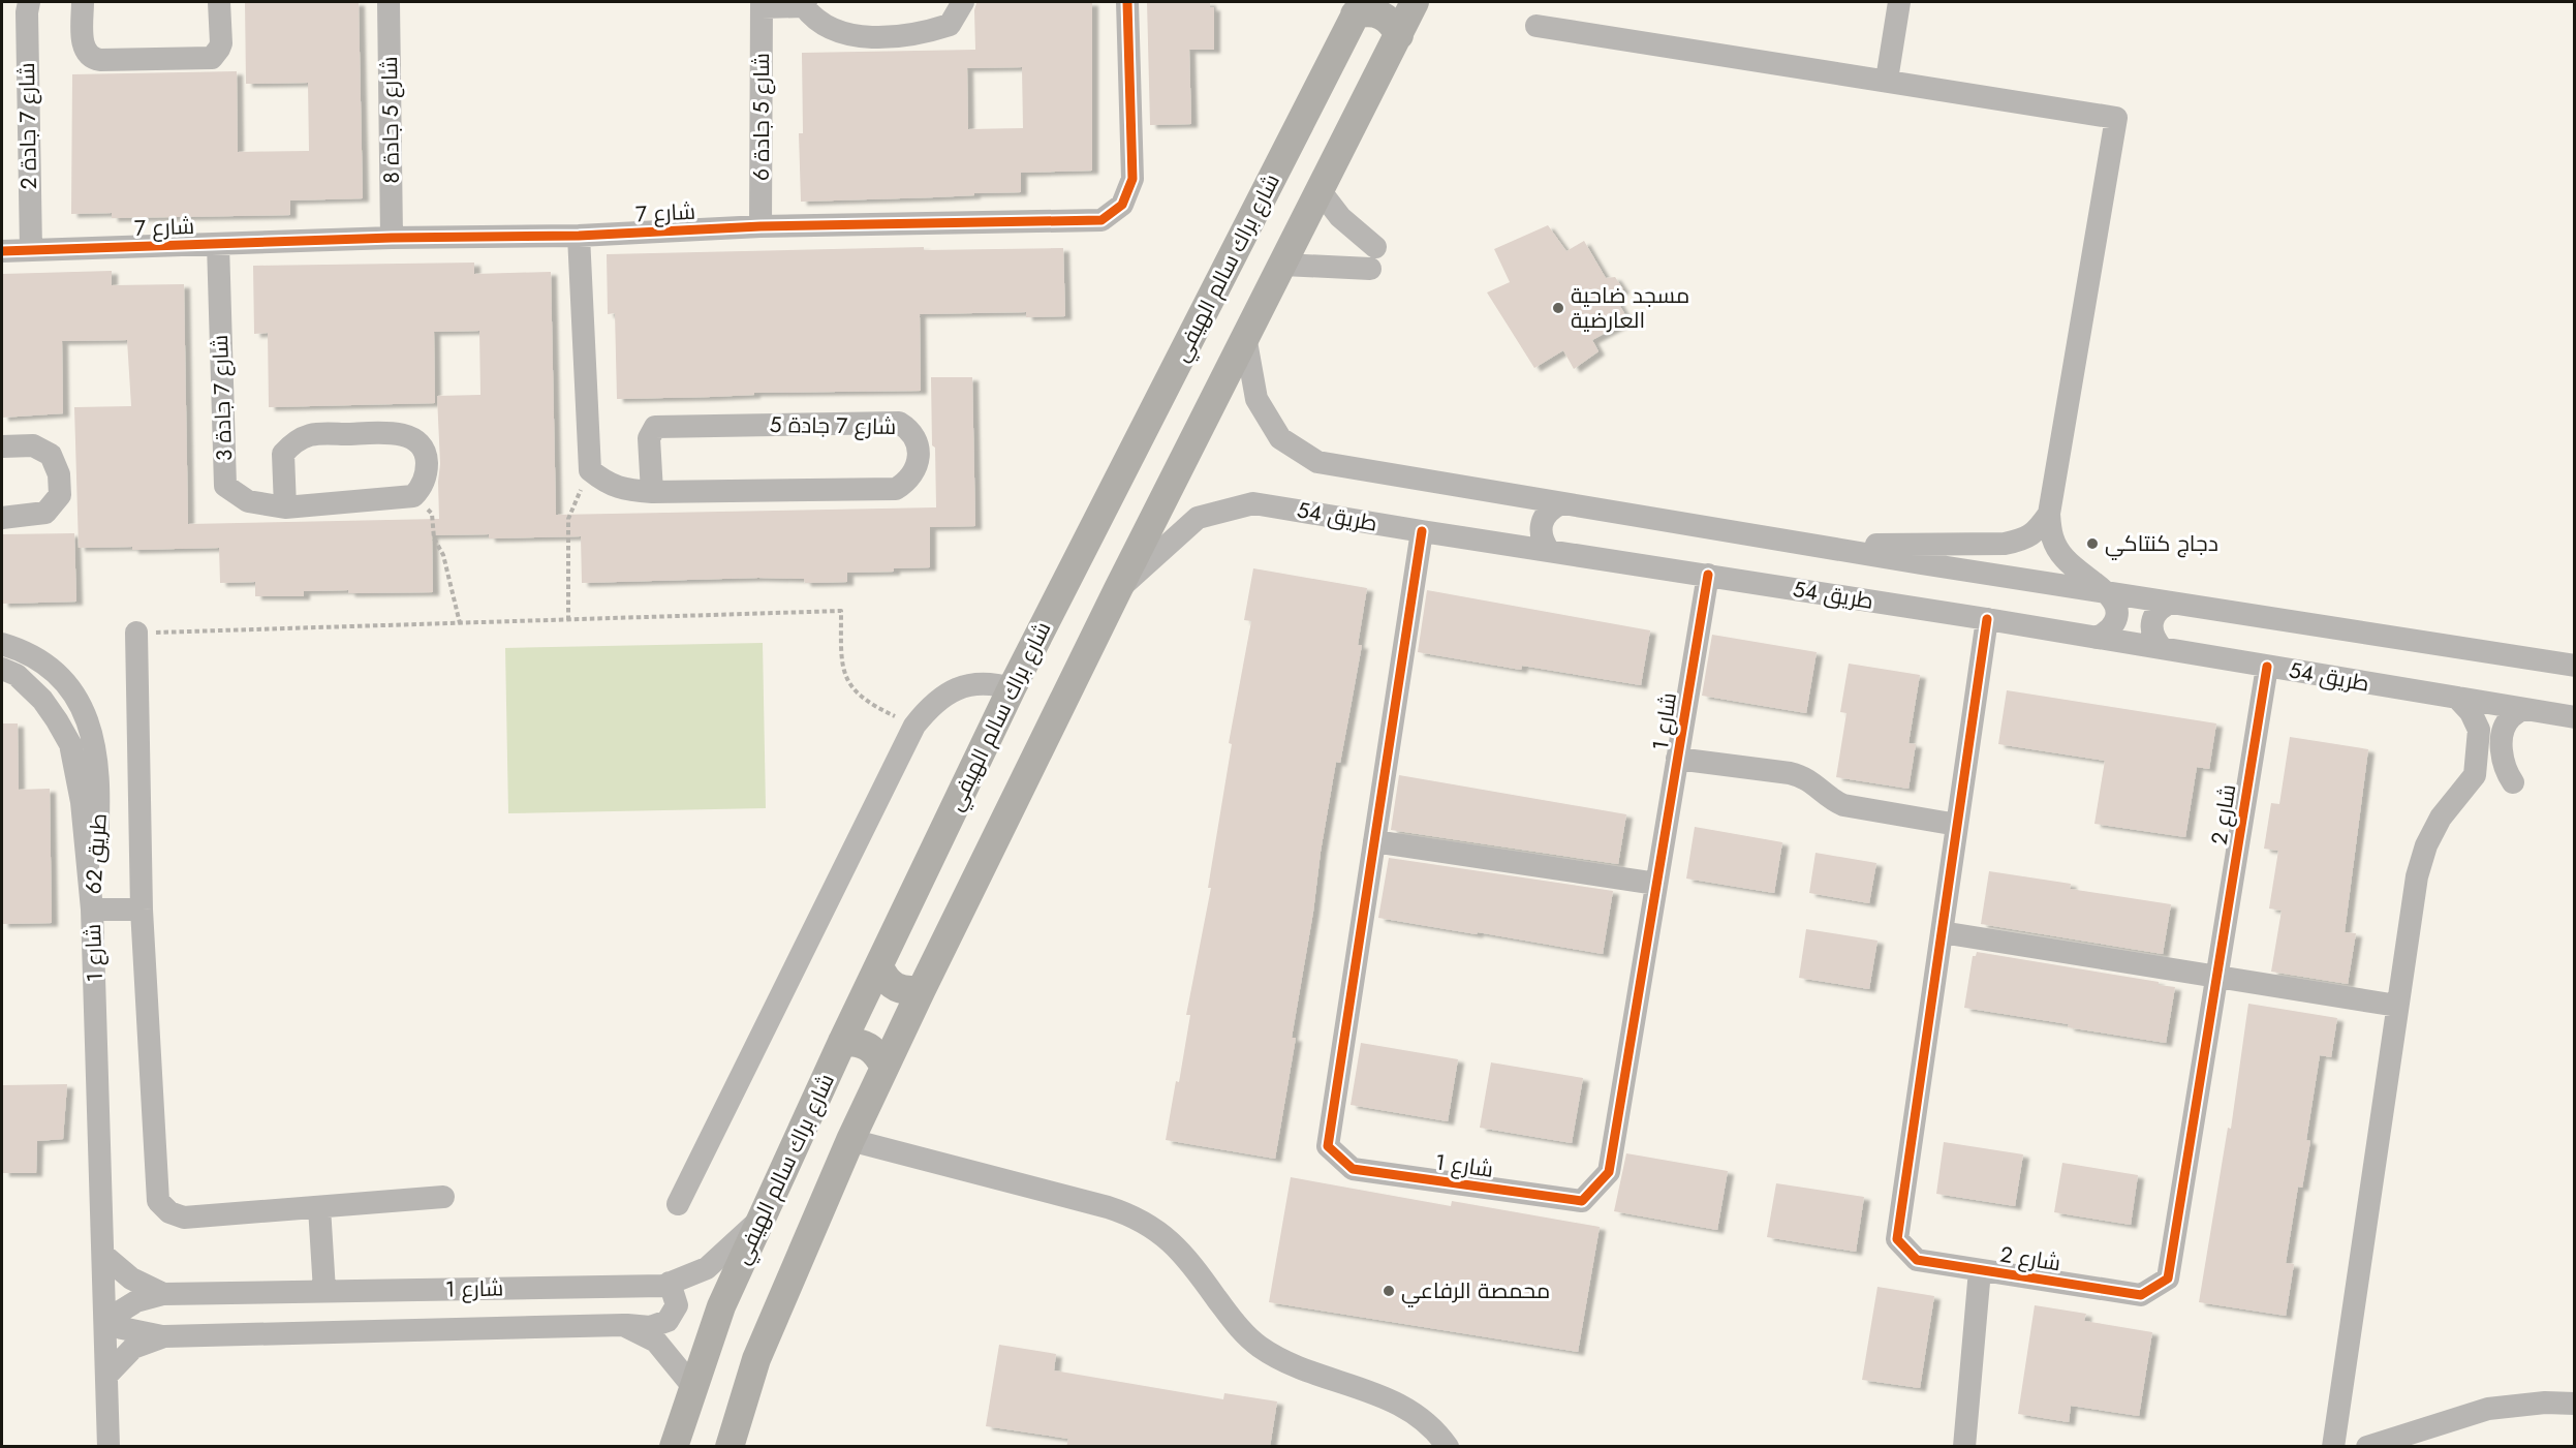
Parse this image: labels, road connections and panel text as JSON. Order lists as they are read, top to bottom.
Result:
{
  "streets": {
    "main road": ["شارع براك سالم الهيفي"],
    "street": [
      "شارع 5 جادة 6",
      "شارع 5 جادة 8",
      "شارع 7 جادة 2",
      "شارع 7",
      "شارع 7 جادة 3",
      "شارع 7 جادة 5",
      "طريق 54",
      "شارع 1",
      "شارع 2",
      "طريق 62"
    ]
  },
  "crossings": [
    ["شارع 5 جادة 6", "شارع 7"],
    ["شارع 5 جادة 8", "شارع 7"],
    ["شارع 7 جادة 2", "شارع 7"],
    ["شارع 7", "شارع 7 جادة 3"],
    ["شارع براك سالم الهيفي", "شارع 1"],
    ["طريق 54", "شارع 1"],
    ["طريق 54", "شارع 2"],
    ["شارع 1", "طريق 62"]
  ],
  "places": ["مسجد ضاحية العارضية", "دجاج كنتاكي", "محمصة الرفاعي"]
}
